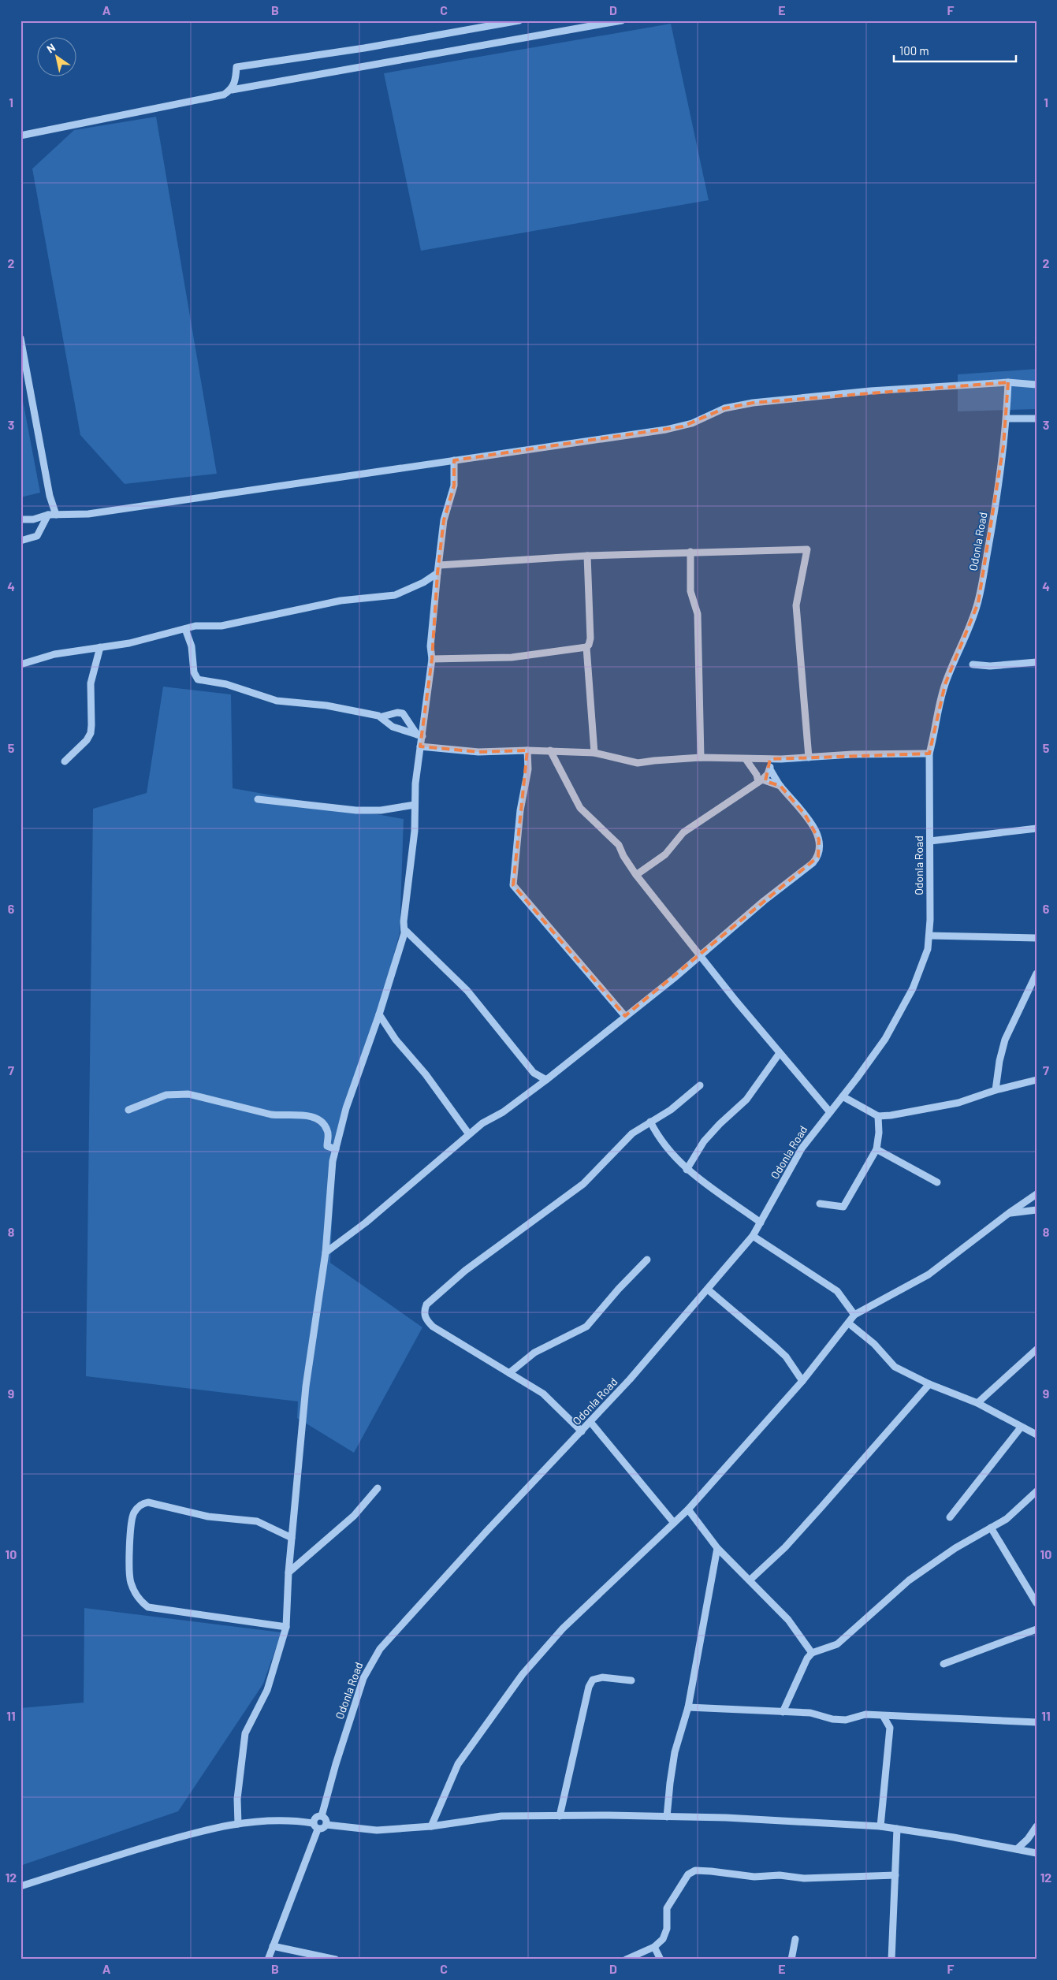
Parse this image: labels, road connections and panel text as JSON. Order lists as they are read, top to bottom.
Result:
{
  "streets": {
    "street": ["Odonla Road"]
  },
  "scale_bar": "100 m",
  "north": "top left",
  "grid": {
    "columns": [
      "A",
      "B",
      "C",
      "D",
      "E",
      "F"
    ],
    "rows": [
      "1",
      "2",
      "3",
      "4",
      "5",
      "6",
      "7",
      "8",
      "9",
      "10",
      "11",
      "12"
    ]
  }
}
